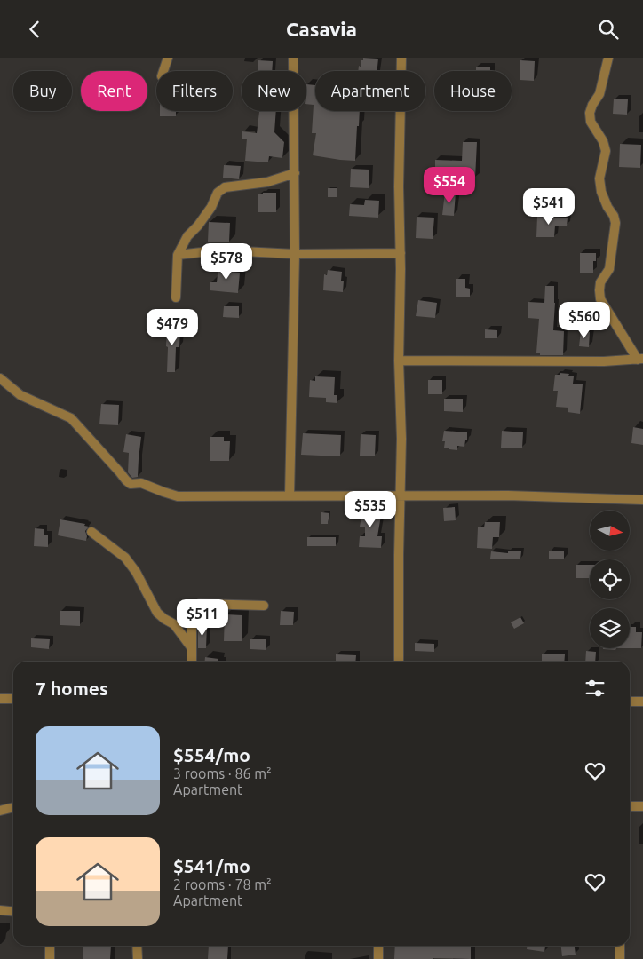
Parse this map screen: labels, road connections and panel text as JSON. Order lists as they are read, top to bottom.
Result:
{
  "north": "right",
  "page": {
    "header": "Casavia",
    "chip": [
      "Buy",
      "Rent",
      "Filters",
      "New",
      "Apartment",
      "House"
    ],
    "price": [
      "$554",
      "$541",
      "$578",
      "$560",
      "$479",
      "$535",
      "$511"
    ],
    "heading": "7 homes",
    "list": [
      {
        "name": "$554/mo",
        "note": "3 rooms · 86 m² · Apartment"
      },
      {
        "name": "$541/mo",
        "note": "2 rooms · 78 m² · Apartment"
      }
    ]
  }
}
